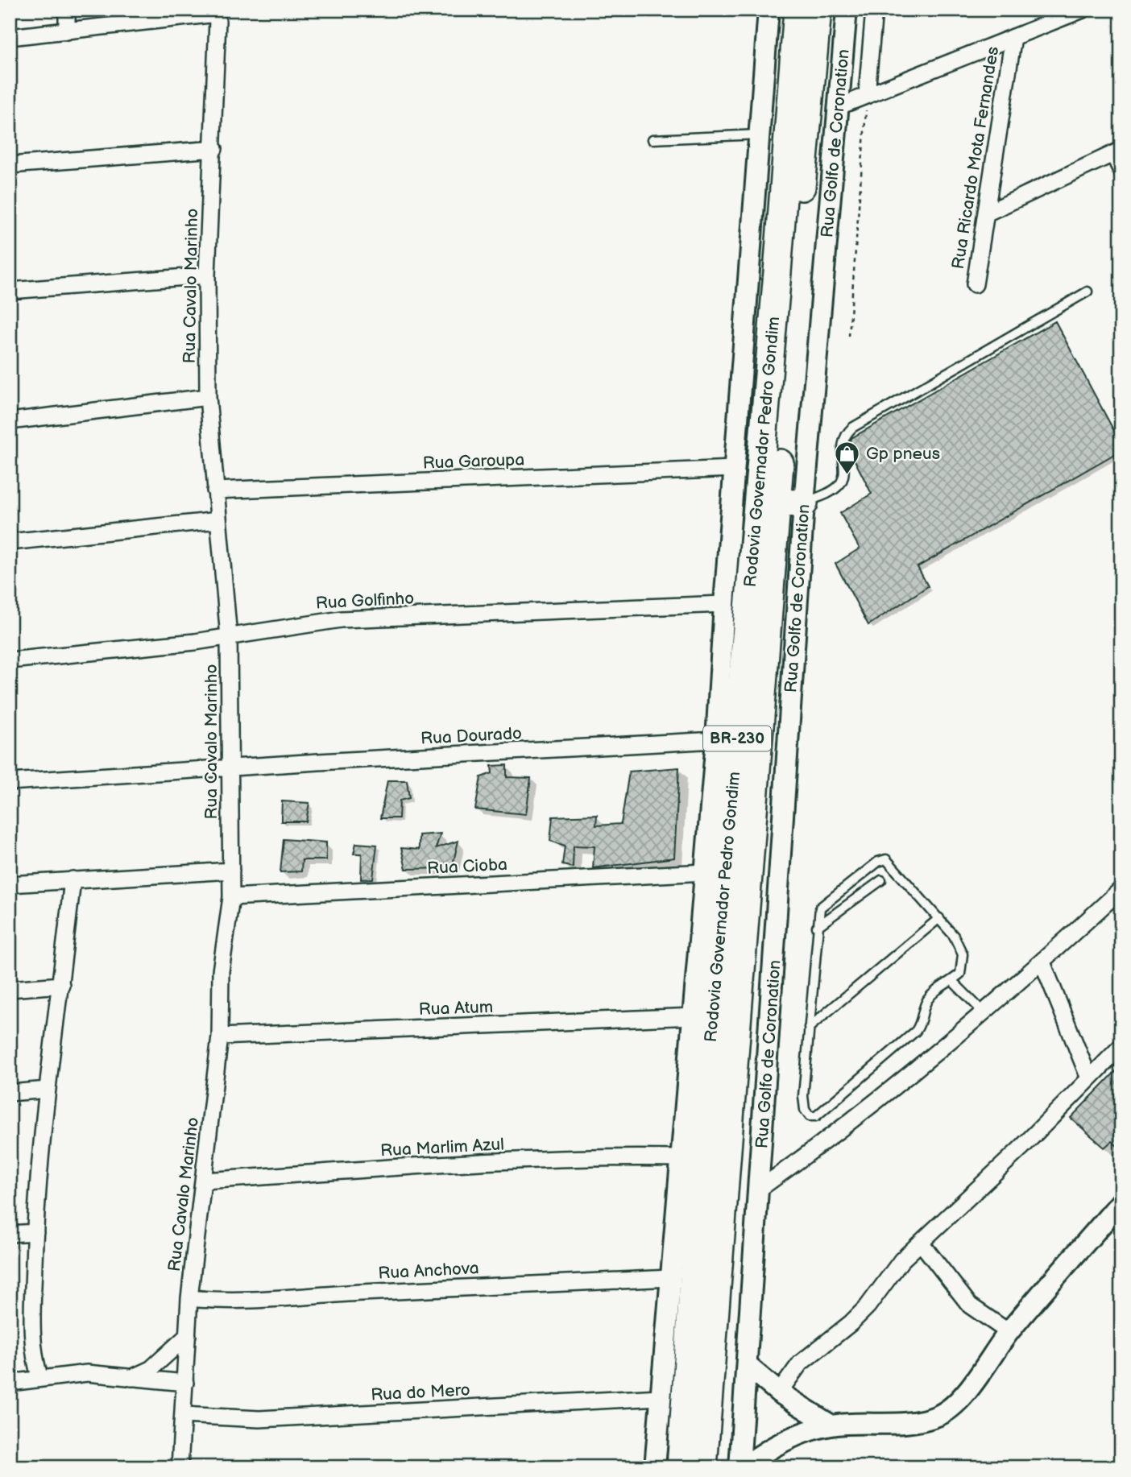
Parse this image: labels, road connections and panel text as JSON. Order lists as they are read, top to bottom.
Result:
{
  "streets": {
    "highway": ["Rodovia Governador Pedro Gondim", "BR-230"],
    "street": [
      "Rua Golfo de Coronation",
      "Rua Ricardo Mota Fernandes",
      "Rua Cavalo Marinho",
      "Rua Garoupa",
      "Rua Golfinho",
      "Rua Dourado",
      "Rua Cioba",
      "Rua Atum",
      "Rua Marlim Azul",
      "Rua Anchova",
      "Rua do Mero"
    ]
  },
  "crossings": [
    ["Rua Cavalo Marinho", "Rua Garoupa"],
    ["Rua Cavalo Marinho", "Rua Golfinho"],
    ["Rua Cavalo Marinho", "Rua Dourado"],
    ["Rua Cavalo Marinho", "Rua Cioba"],
    ["Rua Cavalo Marinho", "Rua Atum"],
    ["Rua Cavalo Marinho", "Rua Marlim Azul"],
    ["Rua Cavalo Marinho", "Rua Anchova"],
    ["Rua Cavalo Marinho", "Rua do Mero"]
  ],
  "places": {
    "shop": ["Gp pneus"]
  }
}
